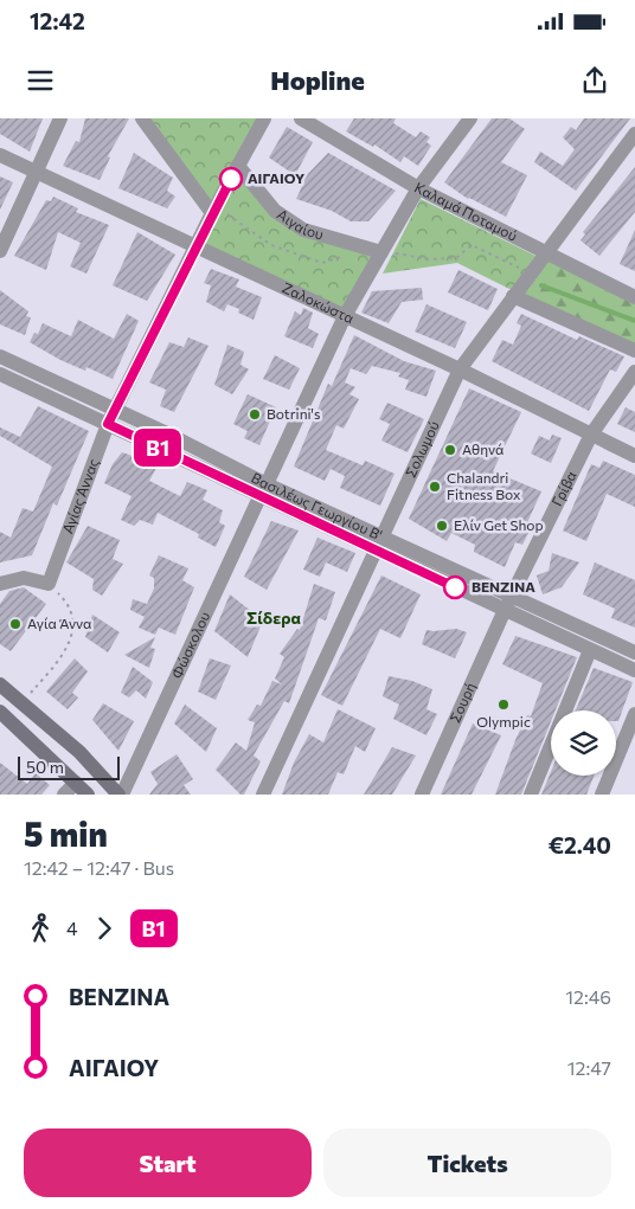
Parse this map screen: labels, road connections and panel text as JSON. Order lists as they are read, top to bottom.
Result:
{
  "streets": {
    "street": [
      "Καλαμά Ποταμού",
      "Αιγαίου",
      "Ζαλοκώστα",
      "Σολωμού",
      "Γρίβα",
      "Αγίας Άννας",
      "Βασιλέως Γεωργίου Β'",
      "Φώσκολου",
      "Σουρή"
    ]
  },
  "crossings": [
    ["Καλαμά Ποταμού", "Σολωμού"],
    ["Καλαμά Ποταμού", "Φώσκολου"],
    ["Αιγαίου", "Αγίας Άννας"],
    ["Αιγαίου", "Φώσκολου"],
    ["Ζαλοκώστα", "Σολωμού"],
    ["Ζαλοκώστα", "Γρίβα"],
    ["Ζαλοκώστα", "Αγίας Άννας"],
    ["Ζαλοκώστα", "Φώσκολου"],
    ["Σολωμού", "Βασιλέως Γεωργίου Β'"],
    ["Γρίβα", "Βασιλέως Γεωργίου Β'"],
    ["Γρίβα", "Σουρή"],
    ["Αγίας Άννας", "Βασιλέως Γεωργίου Β'"],
    ["Βασιλέως Γεωργίου Β'", "Φώσκολου"],
    ["Βασιλέως Γεωργίου Β'", "Σουρή"]
  ],
  "districts": ["Σίδερα"],
  "places": [
    "ΑΙΓΑΙΟΥ",
    "Botrini's",
    "Αθηνά",
    "Chalandri Fitness Box",
    "Ελίν Get Shop",
    "ΒΕΝΖΙΝΑ",
    "Αγία Άννα",
    "Olympic"
  ],
  "lines": ["bus line Β1"],
  "scale_bar": "50 m",
  "page": {
    "status": "12:42",
    "header": "Hopline",
    "on_map": "Β1",
    "scale": "50 m",
    "heading": ["5 min", "12:42 – 12:47 · Bus", "€2.40"],
    "legs": ["4", "Β1"],
    "list": [
      {
        "name": "ΒΕΝΖΙΝΑ",
        "value": "12:46"
      },
      {
        "name": "ΑΙΓΑΙΟΥ",
        "value": "12:47"
      }
    ],
    "buttons": ["Start", "Tickets"]
  }
}
